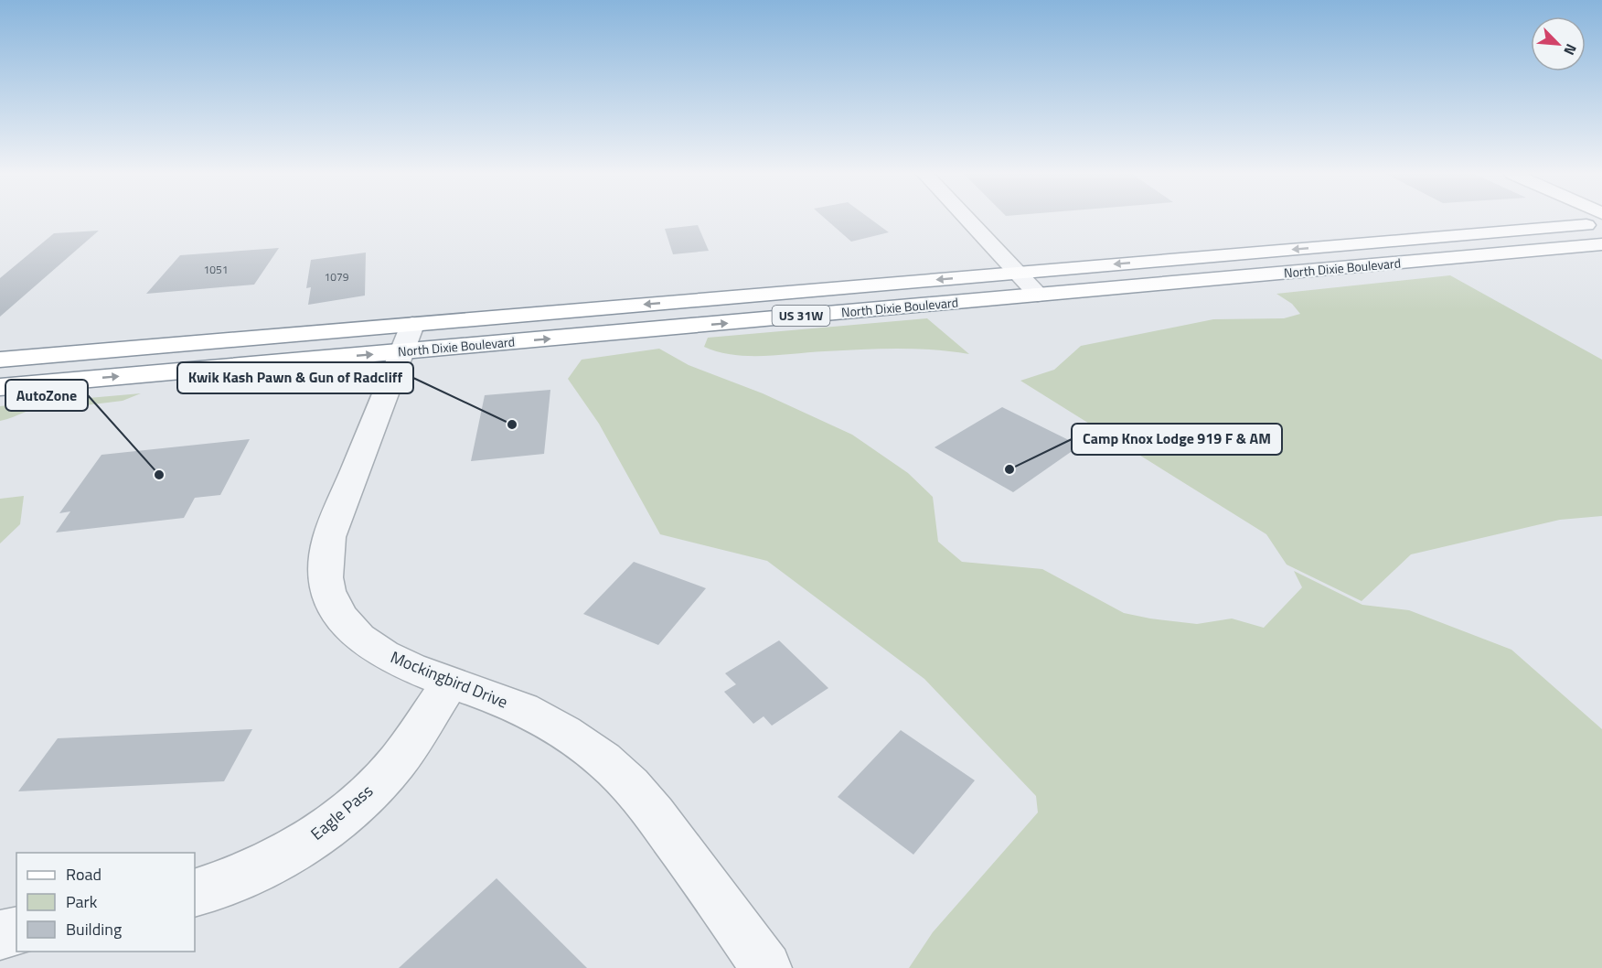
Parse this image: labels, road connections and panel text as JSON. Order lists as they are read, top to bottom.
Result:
{
  "streets": {
    "main road": ["North Dixie Boulevard", "US 31W"],
    "street": ["Mockingbird Drive", "Eagle Pass"]
  },
  "crossings": [
    ["North Dixie Boulevard", "Mockingbird Drive"],
    ["Mockingbird Drive", "Eagle Pass"]
  ],
  "places": ["Kwik Kash Pawn & Gun of Radcliff", "Camp Knox Lodge 919 F & AM", "AutoZone"],
  "house_numbers": ["1051", "1079"],
  "legend": ["Road", "Park", "Building"],
  "north": "bottom right"
}
